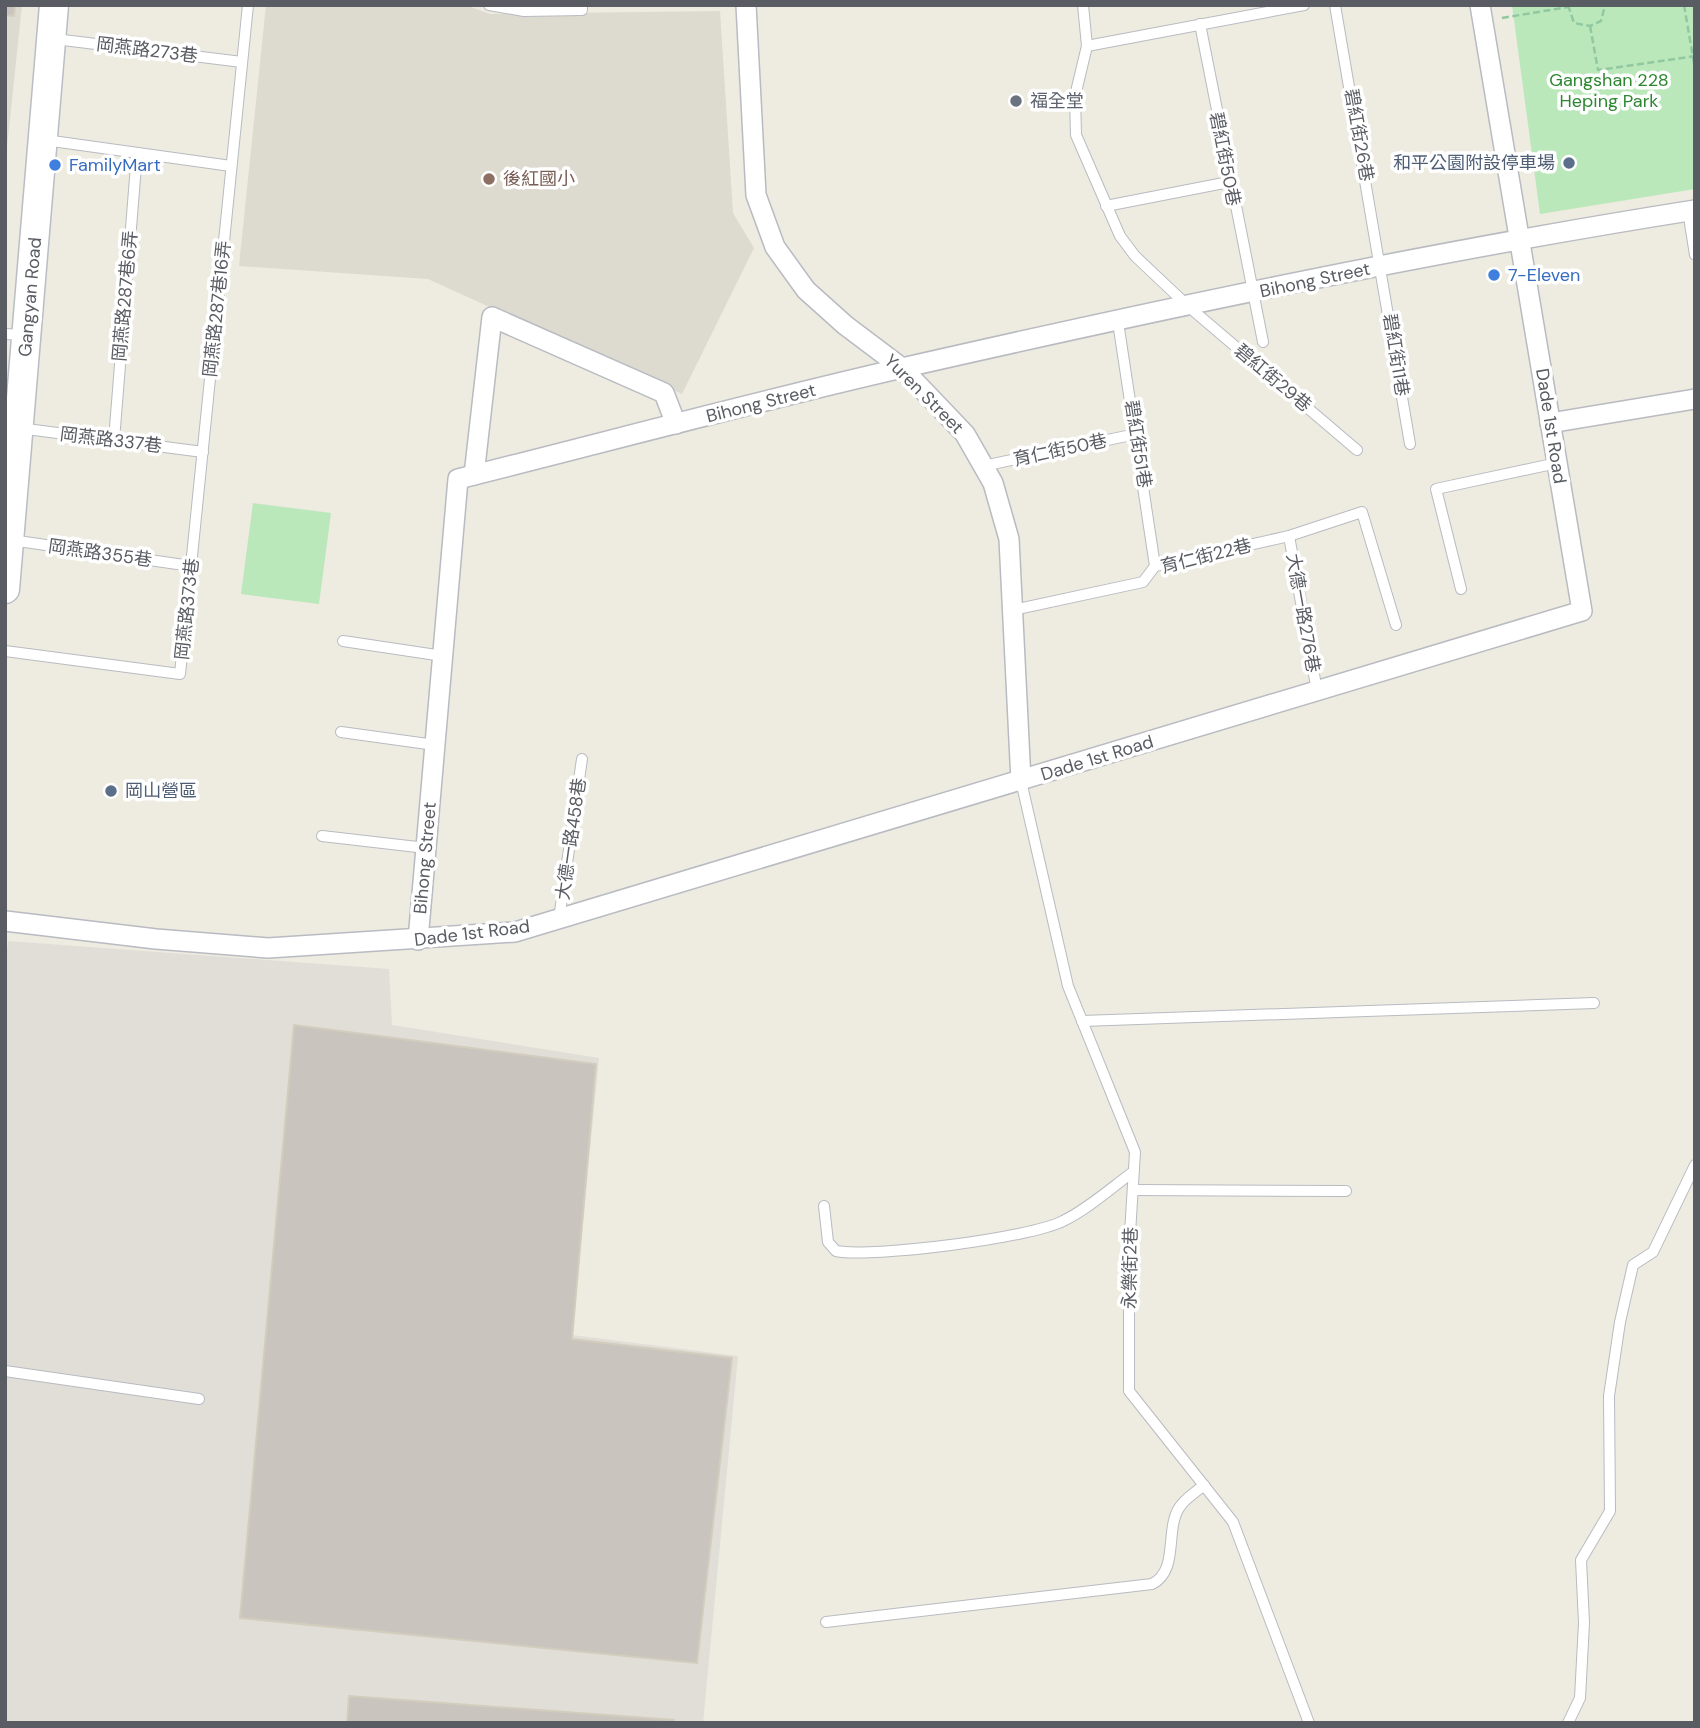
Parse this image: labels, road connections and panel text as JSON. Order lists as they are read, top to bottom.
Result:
{
  "streets": {
    "street": [
      "Bihong Street",
      "Gangyan Road",
      "Yuren Street",
      "Dade 1st Road"
    ],
    "lane": [
      "岡燕路273巷",
      "碧紅街26巷",
      "碧紅街50巷",
      "岡燕路287巷6弄",
      "岡燕路287巷16弄",
      "碧紅街11巷",
      "碧紅街29巷",
      "岡燕路337巷",
      "碧紅街51巷",
      "育仁街50巷",
      "岡燕路355巷",
      "育仁街22巷",
      "岡燕路373巷",
      "大德一路276巷",
      "大德一路458巷",
      "永樂街2巷"
    ]
  },
  "crossings": [
    ["岡燕路273巷", "Gangyan Road"],
    ["岡燕路273巷", "岡燕路287巷16弄"],
    ["碧紅街26巷", "Bihong Street"],
    ["碧紅街26巷", "碧紅街11巷"],
    ["碧紅街50巷", "Bihong Street"],
    ["Bihong Street", "碧紅街11巷"],
    ["Bihong Street", "碧紅街29巷"],
    ["Bihong Street", "Yuren Street"],
    ["Bihong Street", "Dade 1st Road"],
    ["Bihong Street", "碧紅街51巷"],
    ["岡燕路287巷6弄", "岡燕路337巷"],
    ["Gangyan Road", "岡燕路337巷"],
    ["Gangyan Road", "岡燕路355巷"],
    ["岡燕路287巷16弄", "岡燕路337巷"],
    ["岡燕路287巷16弄", "岡燕路373巷"],
    ["Yuren Street", "Dade 1st Road"],
    ["Yuren Street", "育仁街50巷"],
    ["Yuren Street", "育仁街22巷"],
    ["Yuren Street", "永樂街2巷"],
    ["Dade 1st Road", "大德一路276巷"],
    ["Dade 1st Road", "大德一路458巷"],
    ["Dade 1st Road", "永樂街2巷"],
    ["岡燕路337巷", "岡燕路373巷"],
    ["碧紅街51巷", "育仁街50巷"],
    ["碧紅街51巷", "育仁街22巷"],
    ["岡燕路355巷", "岡燕路373巷"],
    ["育仁街22巷", "大德一路276巷"]
  ],
  "parks": ["Gangshan 228 Heping Park"],
  "places": [
    "福全堂",
    "和平公園附設停車場",
    "FamilyMart",
    "後紅國小",
    "7-Eleven",
    "岡山營區"
  ]
}
